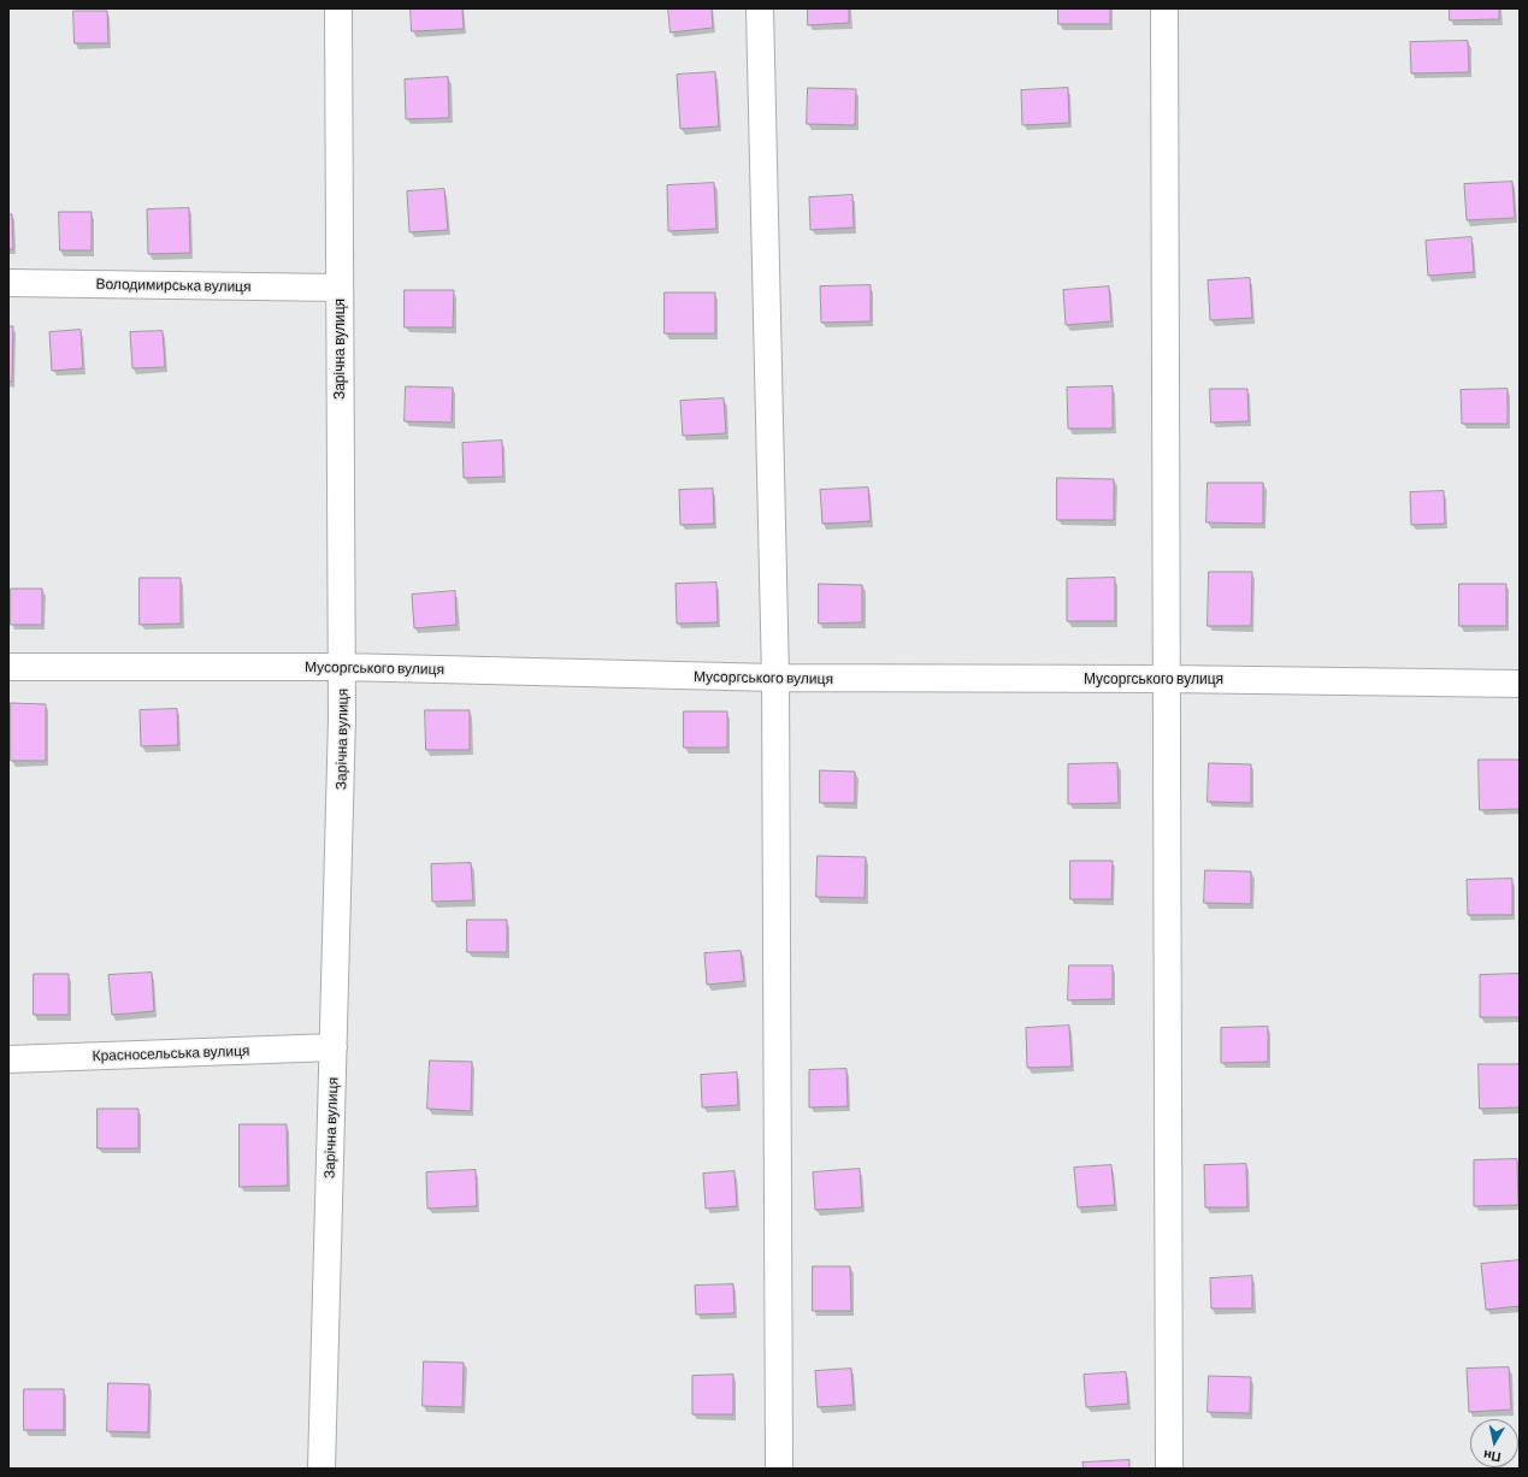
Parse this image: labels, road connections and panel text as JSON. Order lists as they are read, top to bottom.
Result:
{
  "streets": {
    "street": [
      "Володимирська вулиця",
      "Зарічна вулиця",
      "Мусоргського вулиця",
      "Красносельська вулиця"
    ]
  },
  "crossings": [
    ["Володимирська вулиця", "Зарічна вулиця"],
    ["Зарічна вулиця", "Мусоргського вулиця"],
    ["Зарічна вулиця", "Красносельська вулиця"]
  ],
  "north": "bottom"
}
